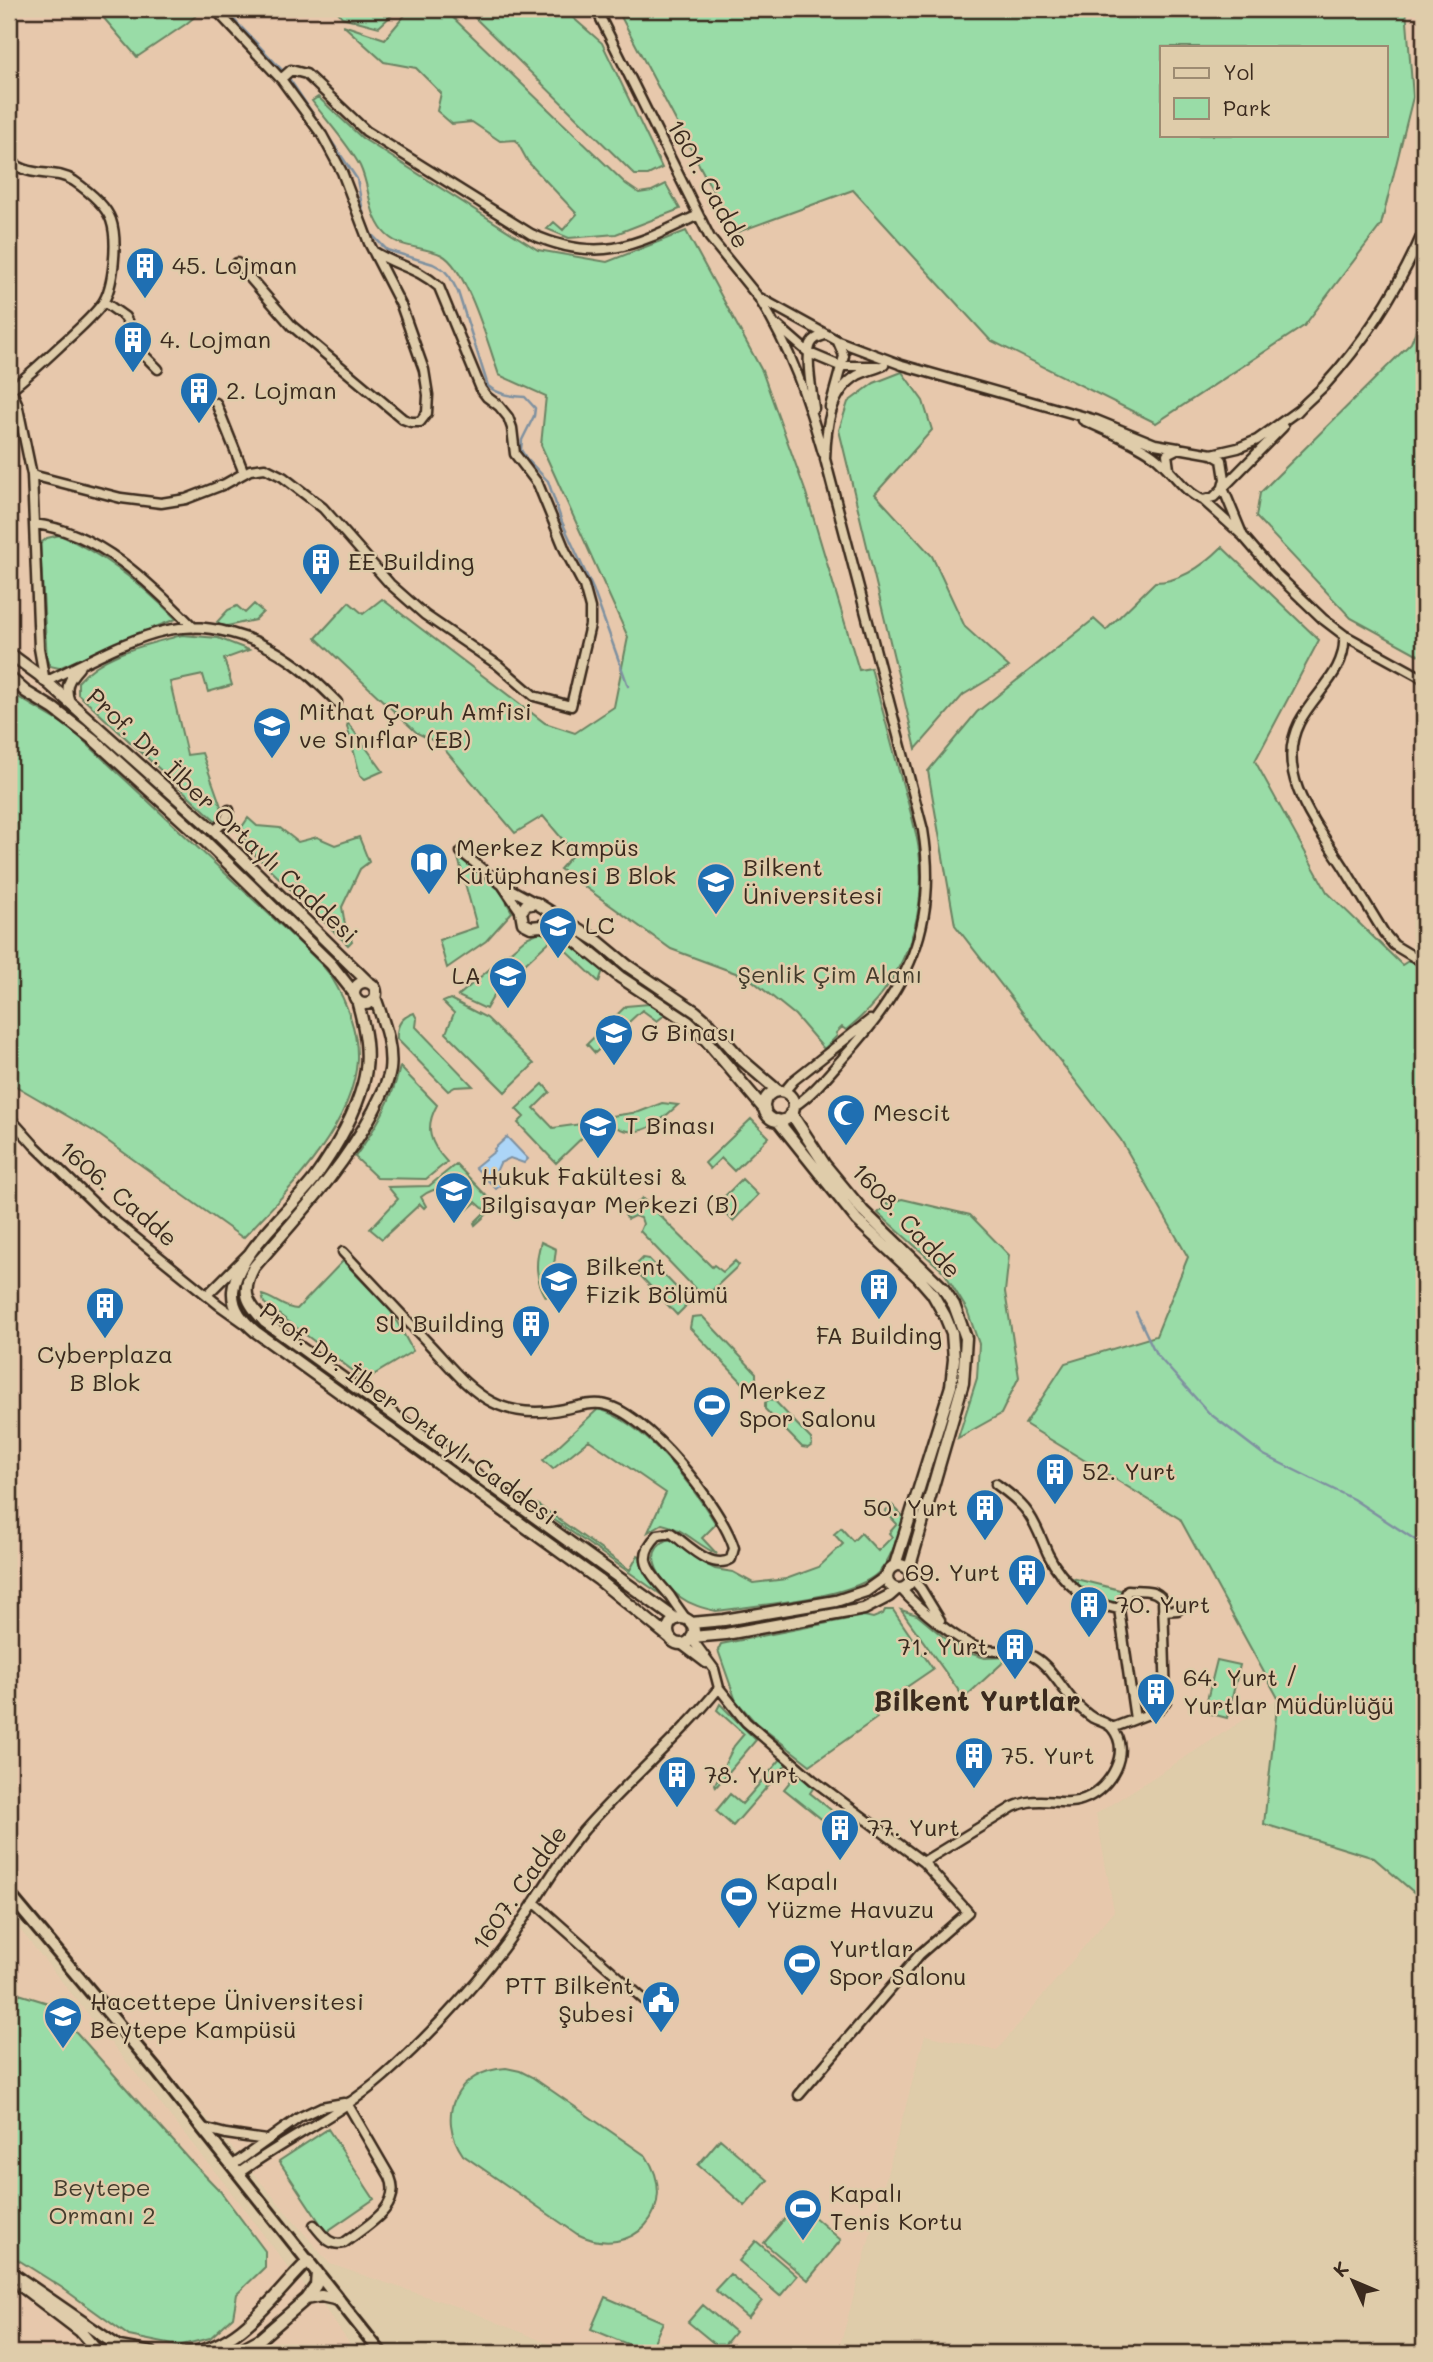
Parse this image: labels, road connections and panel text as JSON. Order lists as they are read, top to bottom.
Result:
{
  "streets": {
    "street": [
      "1601. Cadde",
      "Prof. Dr. İlber Ortaylı Caddesi",
      "1606. Cadde",
      "1608. Cadde",
      "1607. Cadde"
    ]
  },
  "crossings": [
    ["Prof. Dr. İlber Ortaylı Caddesi", "1606. Cadde"]
  ],
  "districts": ["Bilkent Yurtlar"],
  "parks": ["Şenlik Çim Alanı", "Beytepe Ormanı 2"],
  "places": {
    "building": [
      "45. Lojman",
      "4. Lojman",
      "2. Lojman",
      "EE Building",
      "FA Building",
      "Cyberplaza B Blok",
      "SU Building",
      "52. Yurt",
      "50. Yurt",
      "69. Yurt",
      "70. Yurt",
      "71. Yurt",
      "64. Yurt / Yurtlar Müdürlüğü",
      "75. Yurt",
      "78. Yurt",
      "77. Yurt"
    ],
    "school or university": [
      "Mithat Çoruh Amfisi ve Sınıflar (EB)",
      "Bilkent Üniversitesi",
      "LC",
      "LA",
      "G Binası",
      "T Binası",
      "Hukuk Fakültesi & Bilgisayar Merkezi (B)",
      "Bilkent Fizik Bölümü",
      "Hacettepe Üniversitesi Beytepe Kampüsü"
    ],
    "library": ["Merkez Kampüs Kütüphanesi B Blok"],
    "mosque": ["Mescit"],
    "sports": [
      "Merkez Spor Salonu",
      "Kapalı Yüzme Havuzu",
      "Yurtlar Spor Salonu",
      "Kapalı Tenis Kortu"
    ],
    "public building": ["PTT Bilkent Şubesi"]
  },
  "legend": ["Yol", "Park"],
  "north": "top left"
}
